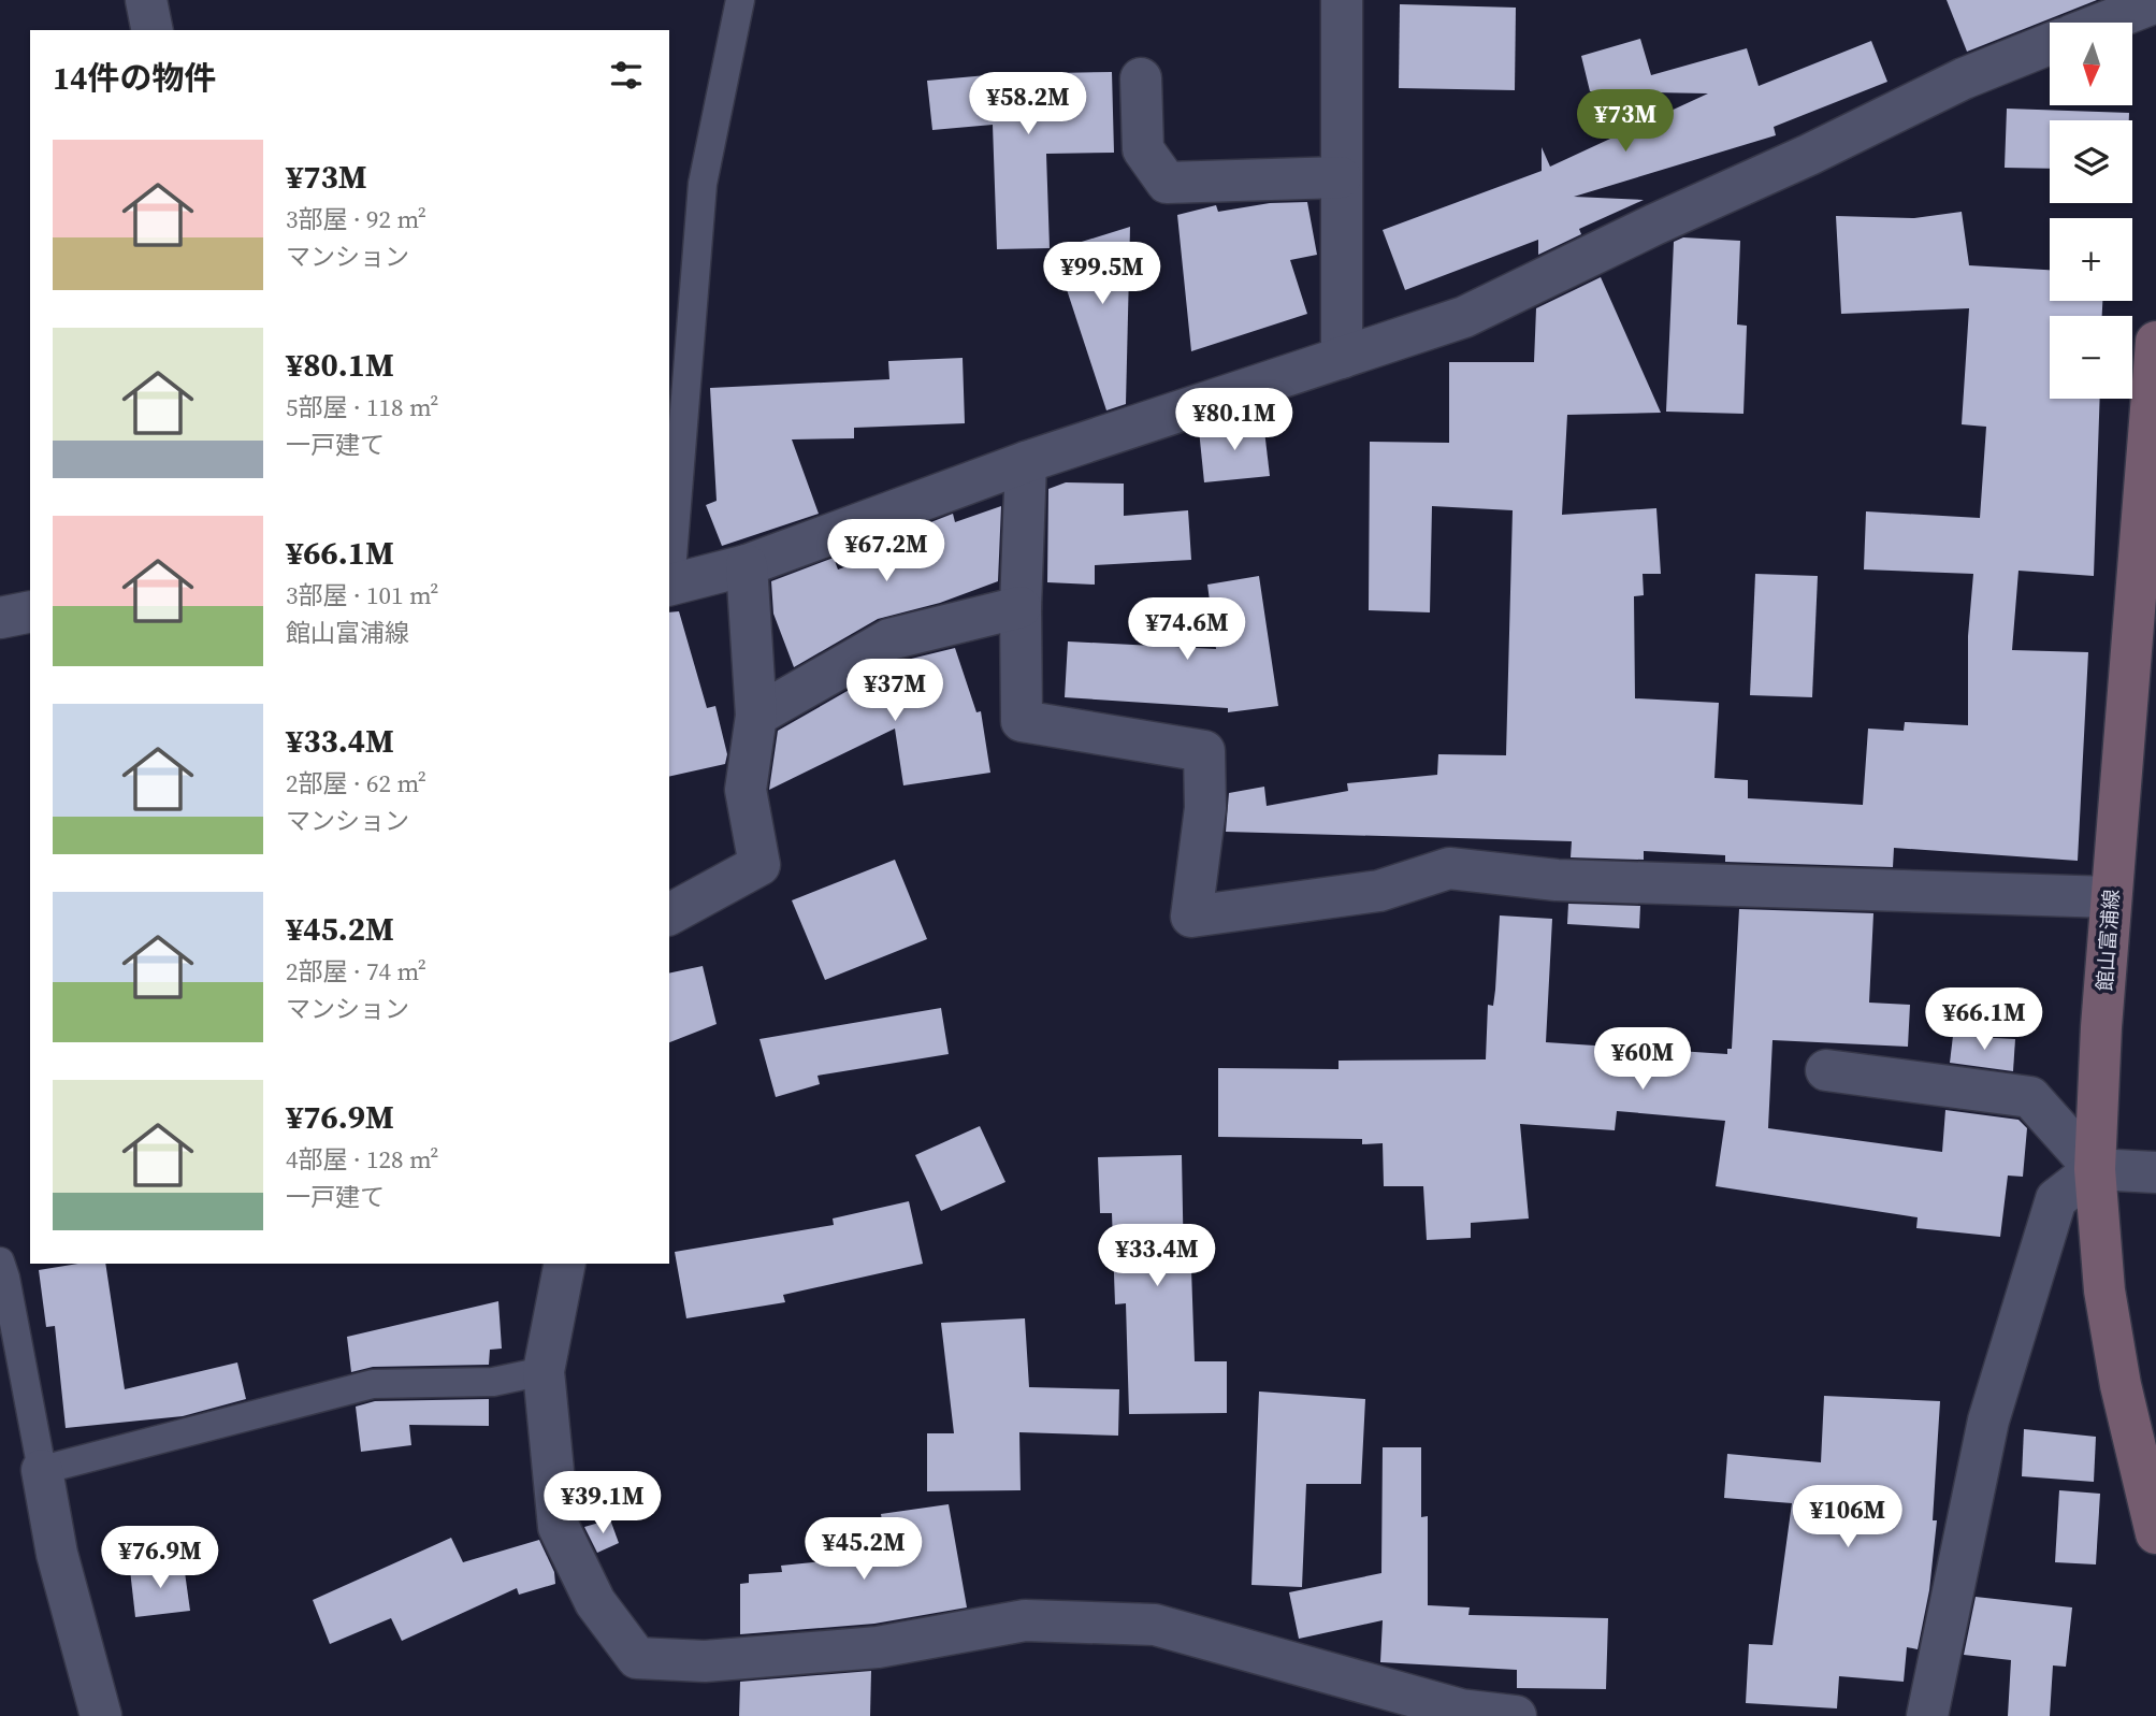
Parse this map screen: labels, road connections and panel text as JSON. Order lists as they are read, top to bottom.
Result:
{
  "streets": {
    "main road": ["館山富浦線"]
  },
  "north": "bottom",
  "page": {
    "map_buttons": ["+", "−"],
    "heading": "14件の物件",
    "price": [
      "¥58.2M",
      "¥73M",
      "¥99.5M",
      "¥80.1M",
      "¥67.2M",
      "¥74.6M",
      "¥37M",
      "¥66.1M",
      "¥60M",
      "¥33.4M",
      "¥39.1M",
      "¥106M",
      "¥45.2M",
      "¥76.9M"
    ],
    "list": [
      {
        "name": "¥73M",
        "note": "3部屋 · 92 m² · マンション"
      },
      {
        "name": "¥80.1M",
        "note": "5部屋 · 118 m² · 一戸建て"
      },
      {
        "name": "¥66.1M",
        "note": "3部屋 · 101 m² · 館山富浦線"
      },
      {
        "name": "¥33.4M",
        "note": "2部屋 · 62 m² · マンション"
      },
      {
        "name": "¥45.2M",
        "note": "2部屋 · 74 m² · マンション"
      },
      {
        "name": "¥76.9M",
        "note": "4部屋 · 128 m² · 一戸建て"
      }
    ]
  }
}
